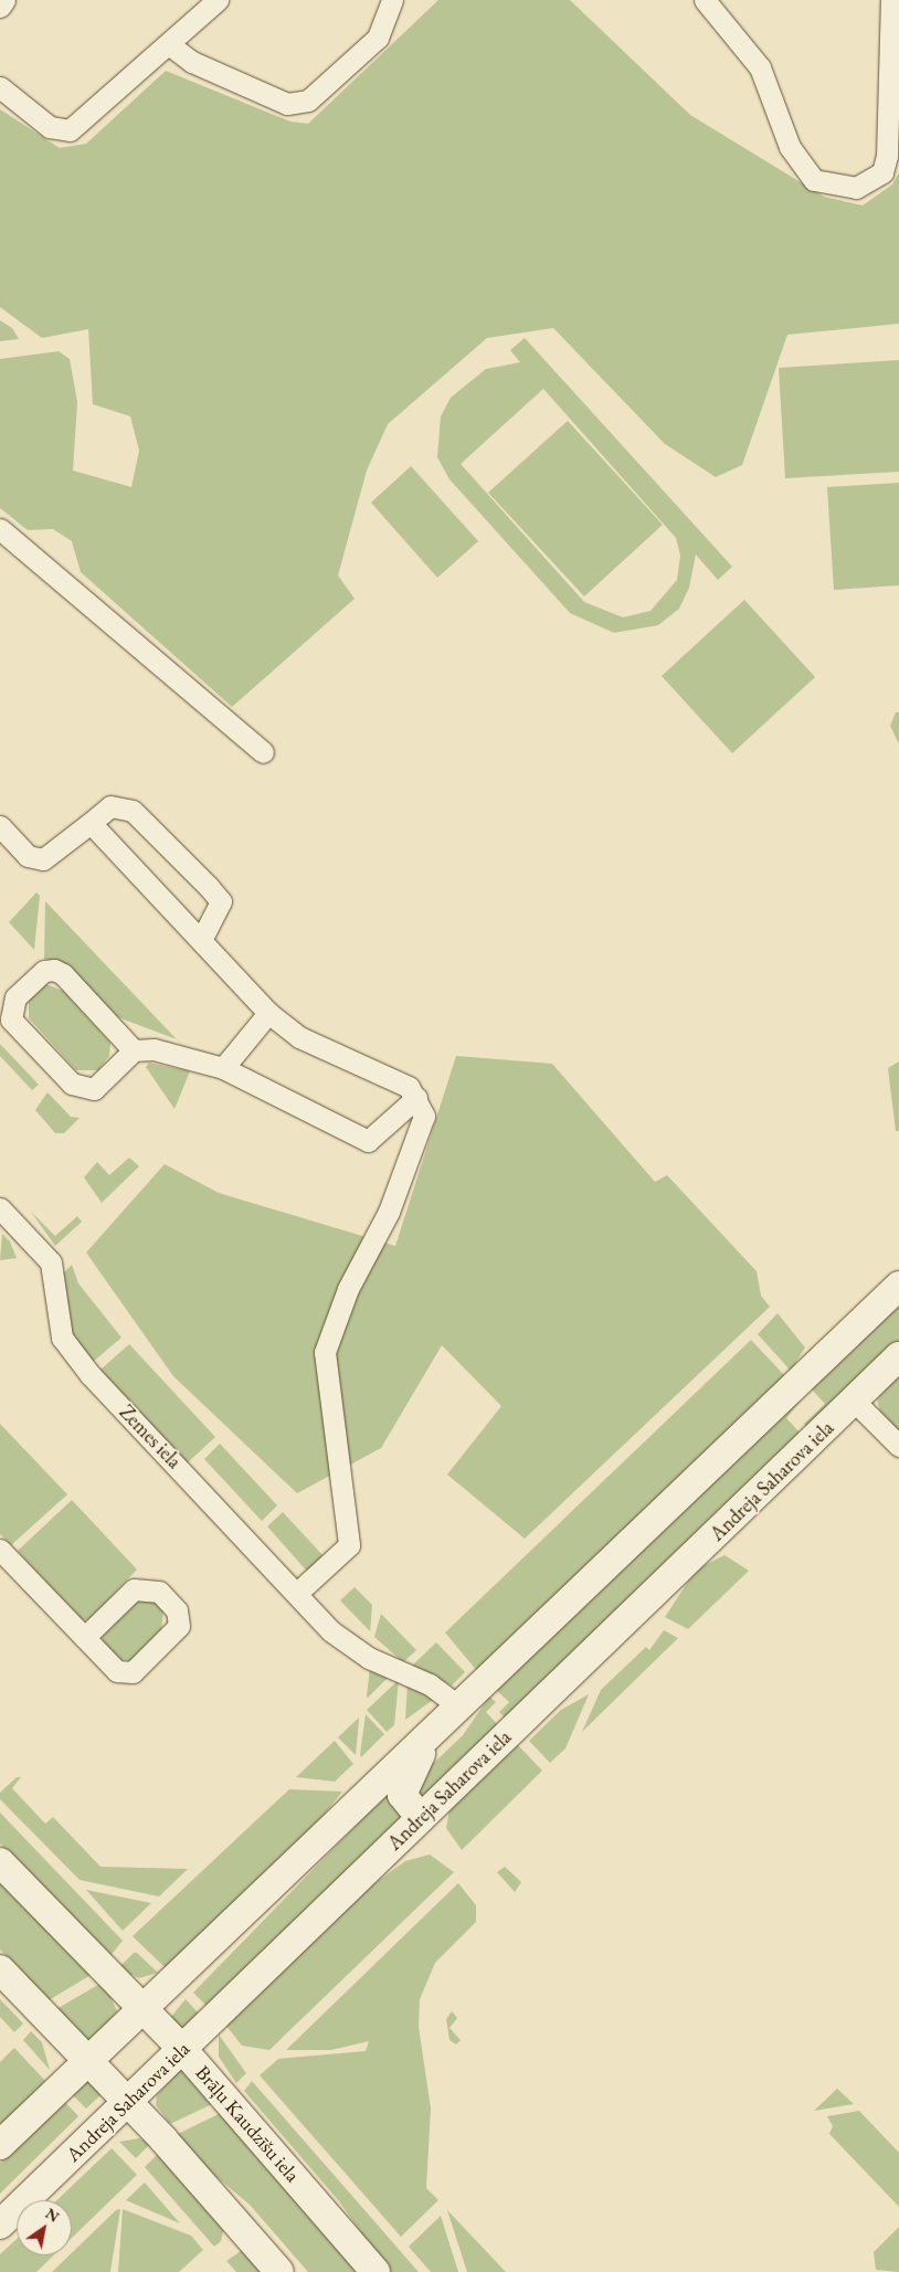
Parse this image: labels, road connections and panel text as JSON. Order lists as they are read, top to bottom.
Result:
{
  "streets": {
    "street": ["Zemes iela", "Andreja Saharova iela", "Brāļu Kaudzīšu iela"]
  },
  "crossings": [
    ["Andreja Saharova iela", "Brāļu Kaudzīšu iela"]
  ],
  "north": "top right"
}
